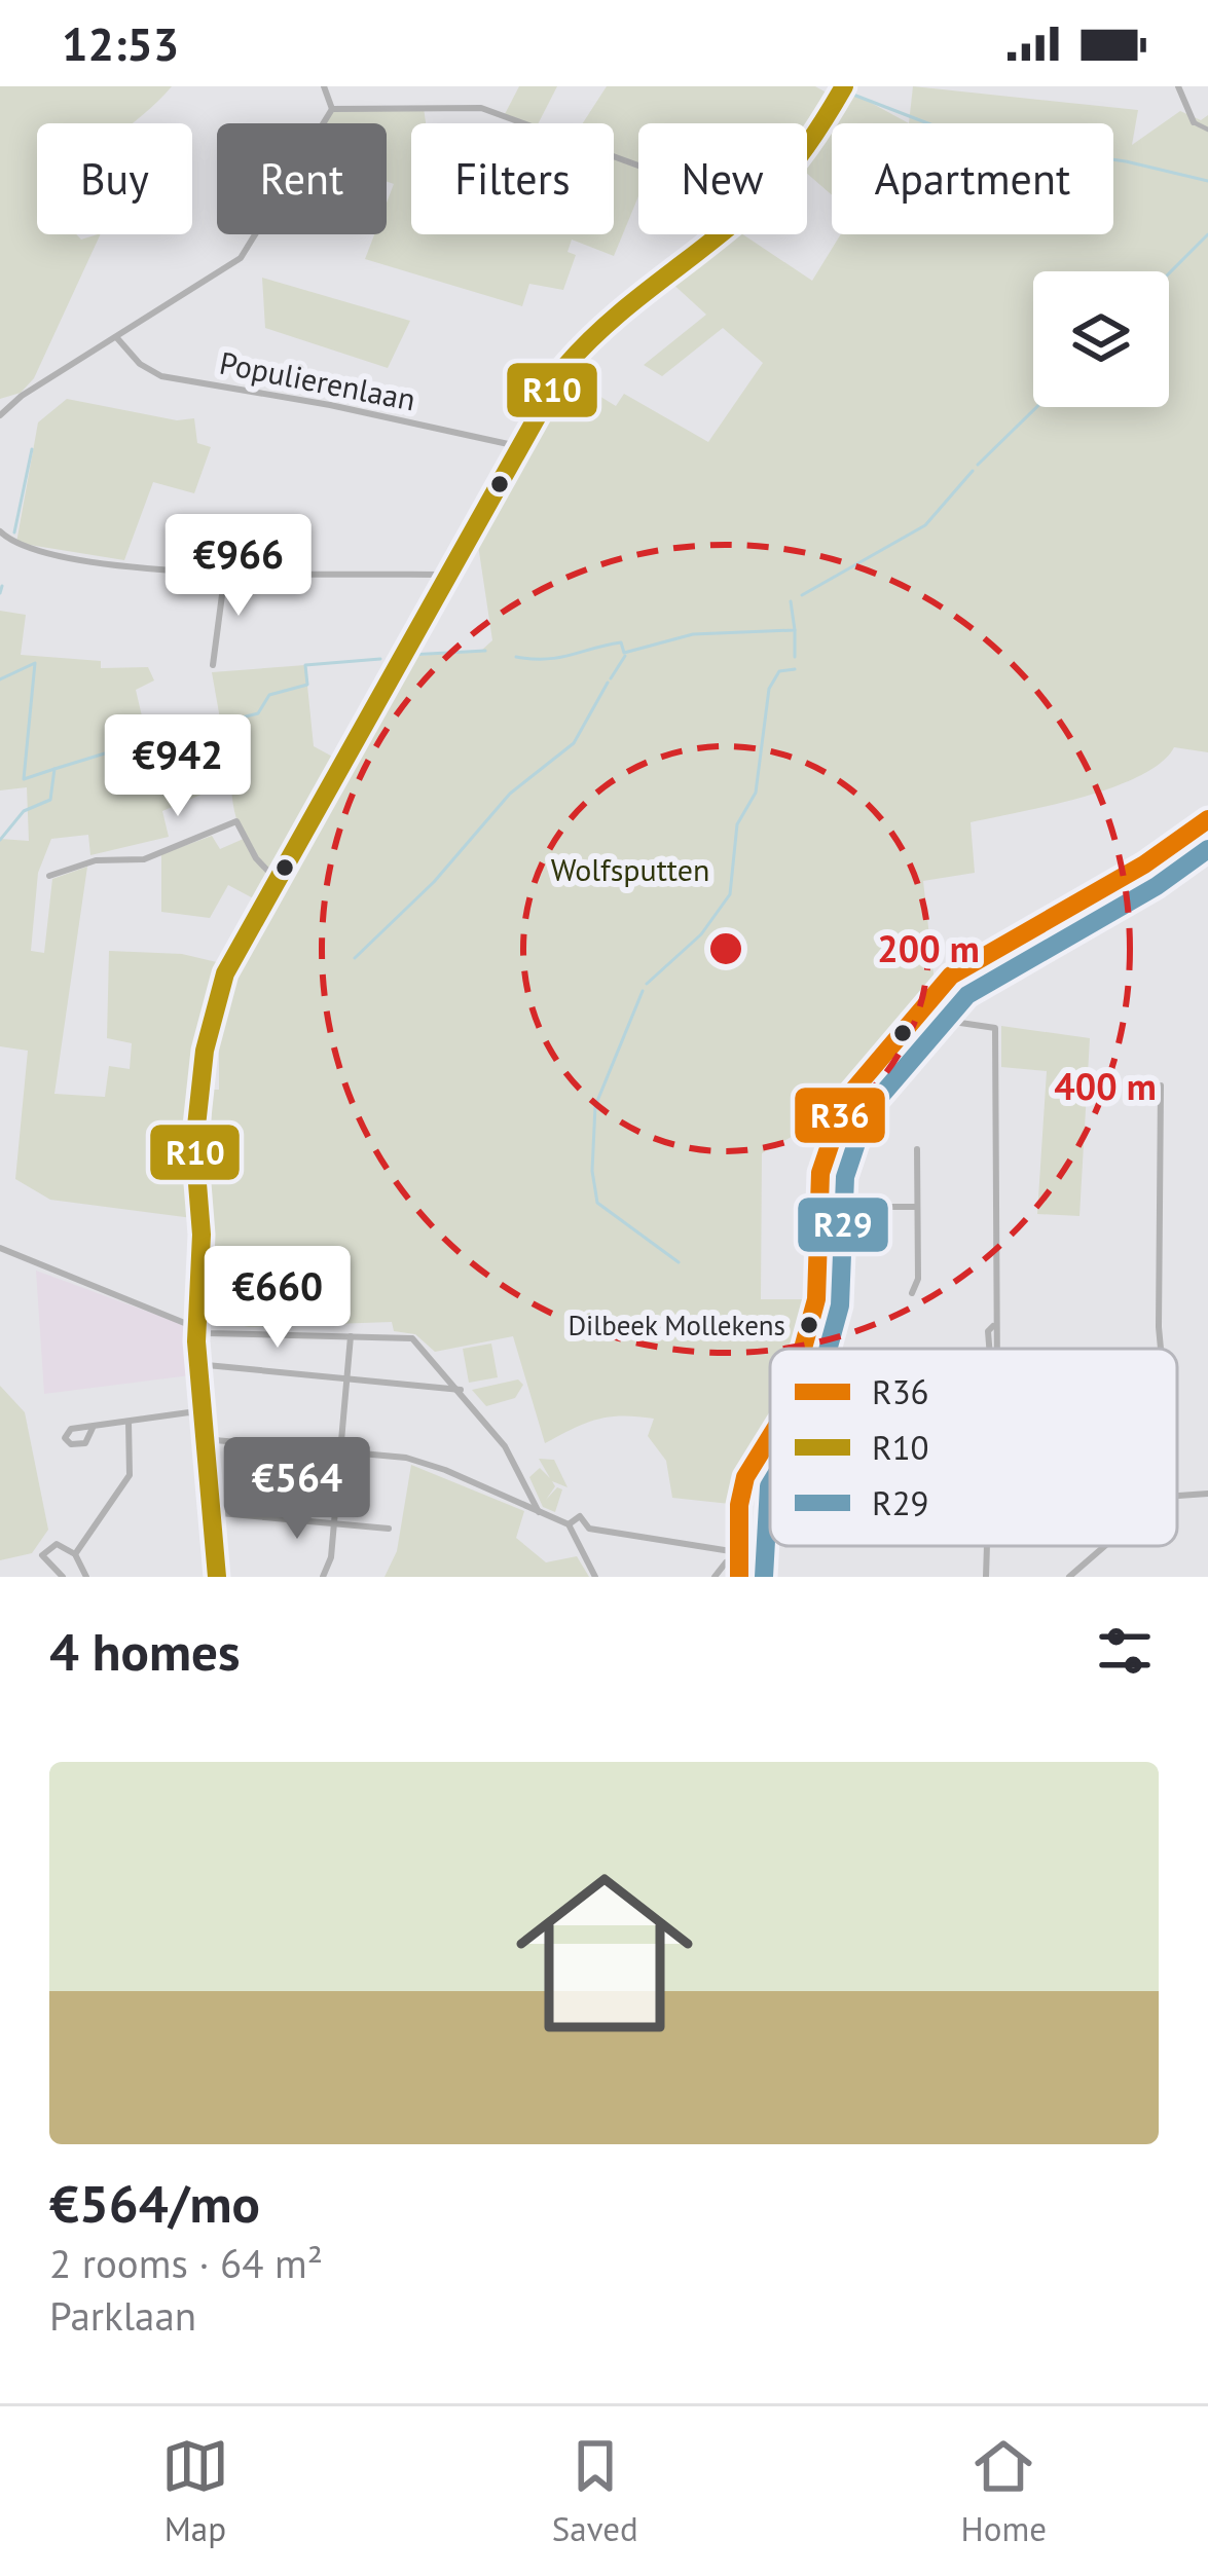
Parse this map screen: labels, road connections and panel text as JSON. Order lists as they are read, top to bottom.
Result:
{
  "streets": {
    "street": ["Populierenlaan"]
  },
  "parks": ["Wolfsputten"],
  "places": ["Dilbeek Mollekens"],
  "lines": ["transit line R10", "transit line R36", "transit line R29"],
  "legend": ["R36", "R10", "R29"],
  "page": {
    "status": "12:53",
    "chip": [
      "Buy",
      "Rent",
      "Filters",
      "New",
      "Apartment"
    ],
    "price": [
      "€966",
      "€942",
      "€660",
      "€564"
    ],
    "heading": "4 homes",
    "list": [
      {
        "name": "€564/mo",
        "note": "2 rooms · 64 m² · Parklaan"
      }
    ],
    "tabs": ["Map", "Saved", "Home"]
  },
  "rings": ["200 m", "400 m"]
}
